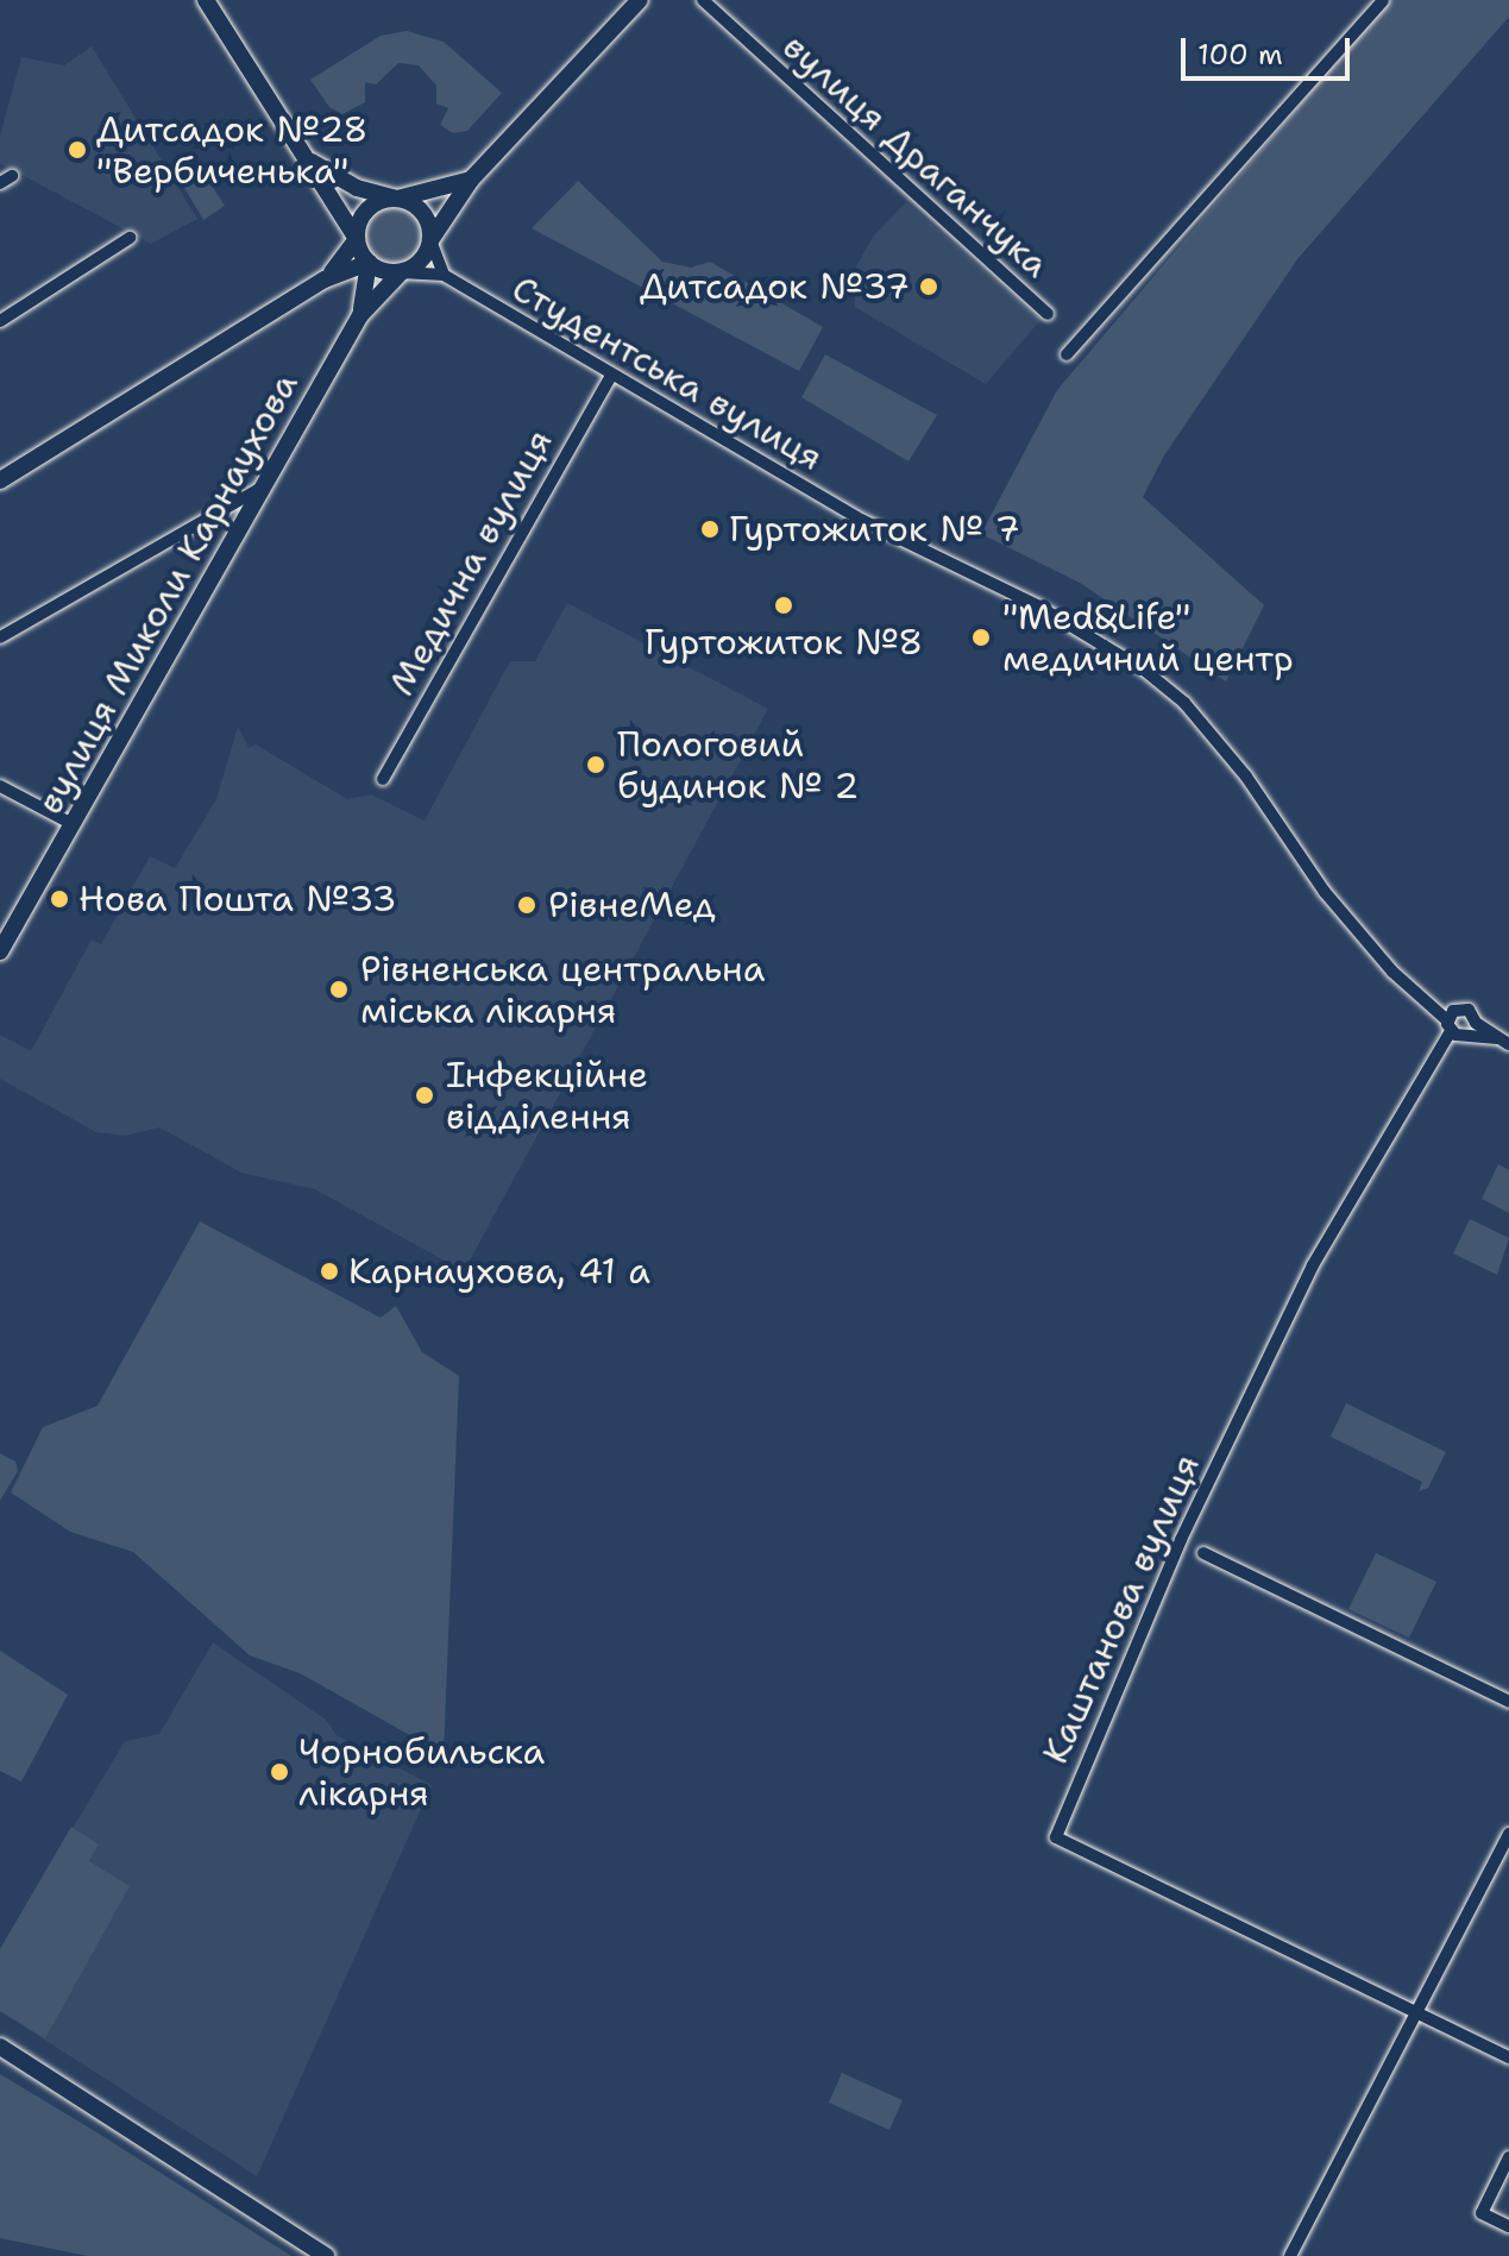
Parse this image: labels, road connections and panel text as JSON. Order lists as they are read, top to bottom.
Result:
{
  "streets": {
    "main road": ["вулиця Миколи Карнаухова"],
    "street": [
      "вулиця Драганчука",
      "Студентська вулиця",
      "Медична вулиця",
      "Каштанова вулиця"
    ]
  },
  "crossings": [
    ["Студентська вулиця", "Медична вулиця"],
    ["Студентська вулиця", "Каштанова вулиця"]
  ],
  "places": [
    "Дитсадок №28 \"Вербиченька\"",
    "Дитсадок №37",
    "Гуртожиток № 7",
    "Гуртожиток №8",
    "\"Med&Life\" медичний центр",
    "Пологовий будинок № 2",
    "Нова Пошта №33",
    "РівнеМед",
    "Рівненська центральна міська лікарня",
    "Інфекційне відділення",
    "Карнаухова, 41 а",
    "Чорнобильска лікарня"
  ],
  "scale_bar": "100 m"
}
